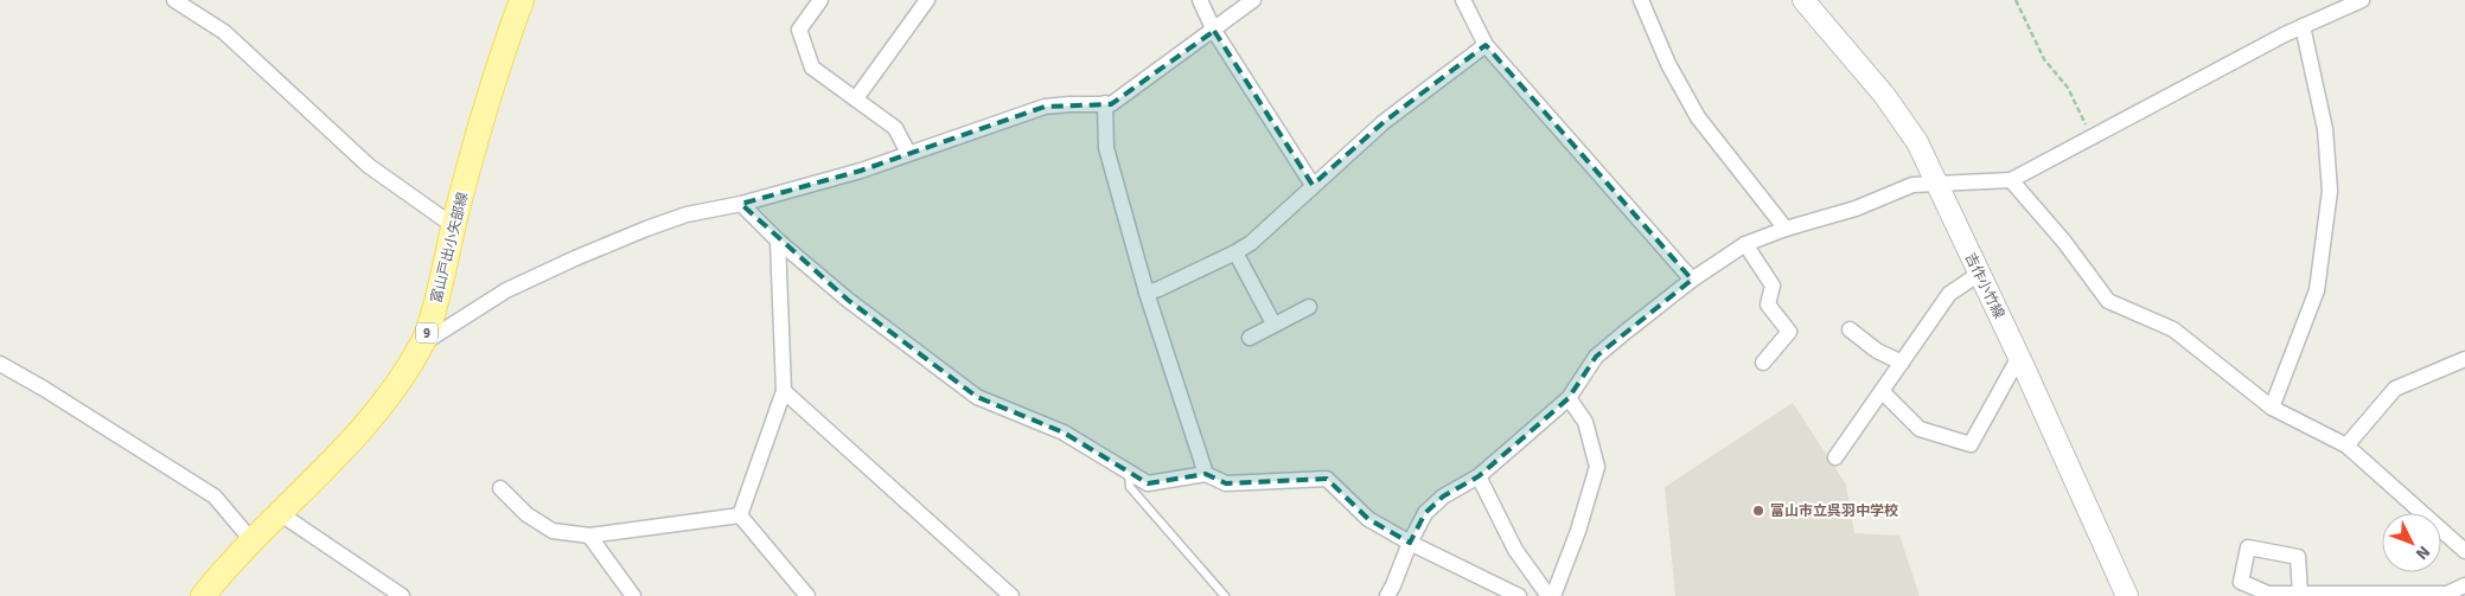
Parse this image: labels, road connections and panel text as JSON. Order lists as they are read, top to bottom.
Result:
{
  "streets": {
    "main road": ["富山戸出小矢部線", "吉作小竹線", "9"]
  },
  "places": ["富山市立呉羽中学校"],
  "north": "bottom right"
}
